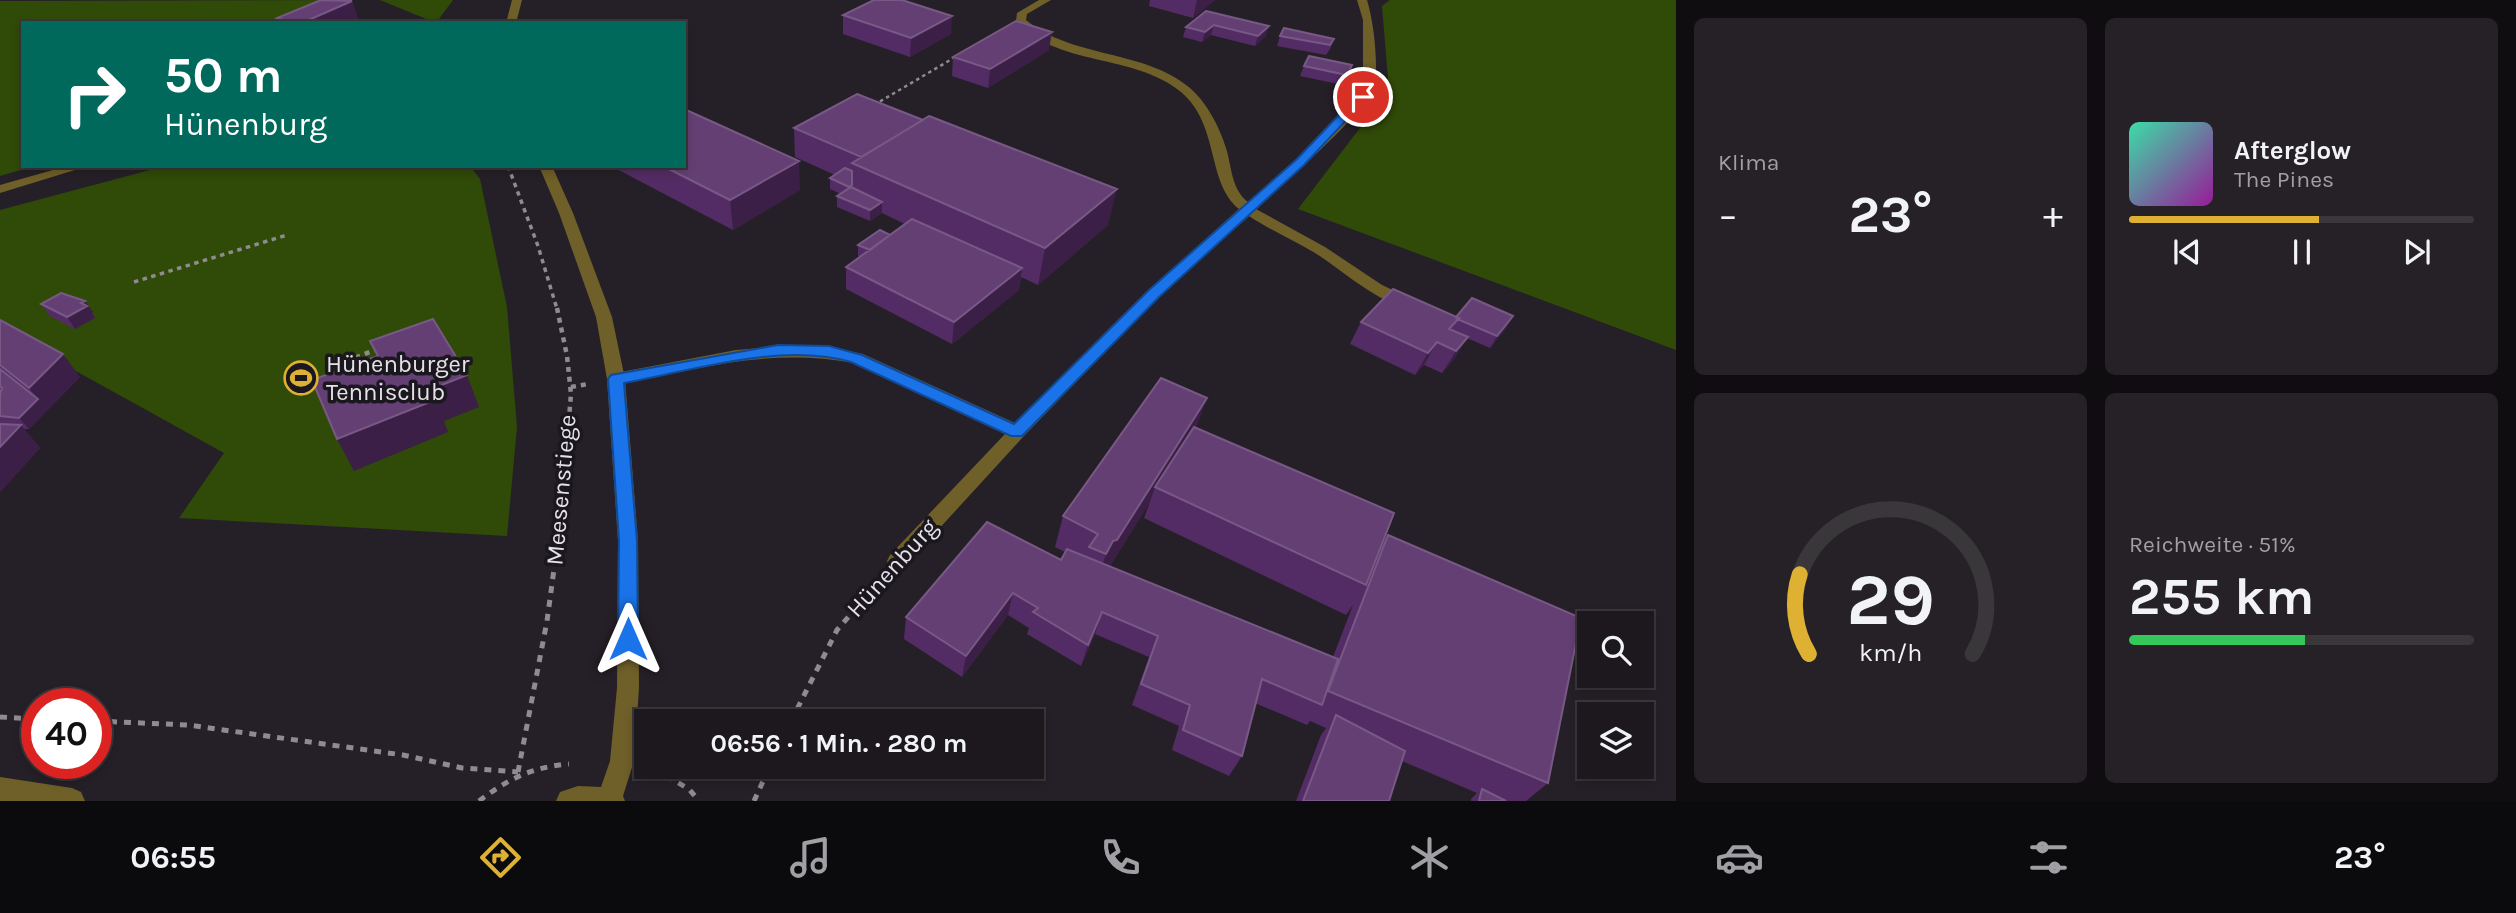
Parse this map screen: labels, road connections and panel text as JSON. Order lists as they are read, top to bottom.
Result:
{
  "streets": {
    "street": ["Hünenburg"],
    "path": ["Meesenstiege"]
  },
  "places": {
    "sports": ["Hünenburger Tennisclub"]
  },
  "page": {
    "tile": [
      "Klima",
      ["Reichweite · 51%", "255 km"]
    ],
    "turn": ["50 m", "Hünenburg"],
    "song": ["Afterglow", "The Pines"],
    "heat": ["−", "23°", "+"],
    "limit": "40",
    "trip": "06:56 · 1 Min. · 280 m",
    "tabs": ["06:55", "23°"],
    "gauge": ["29", "km/h"]
  }
}
